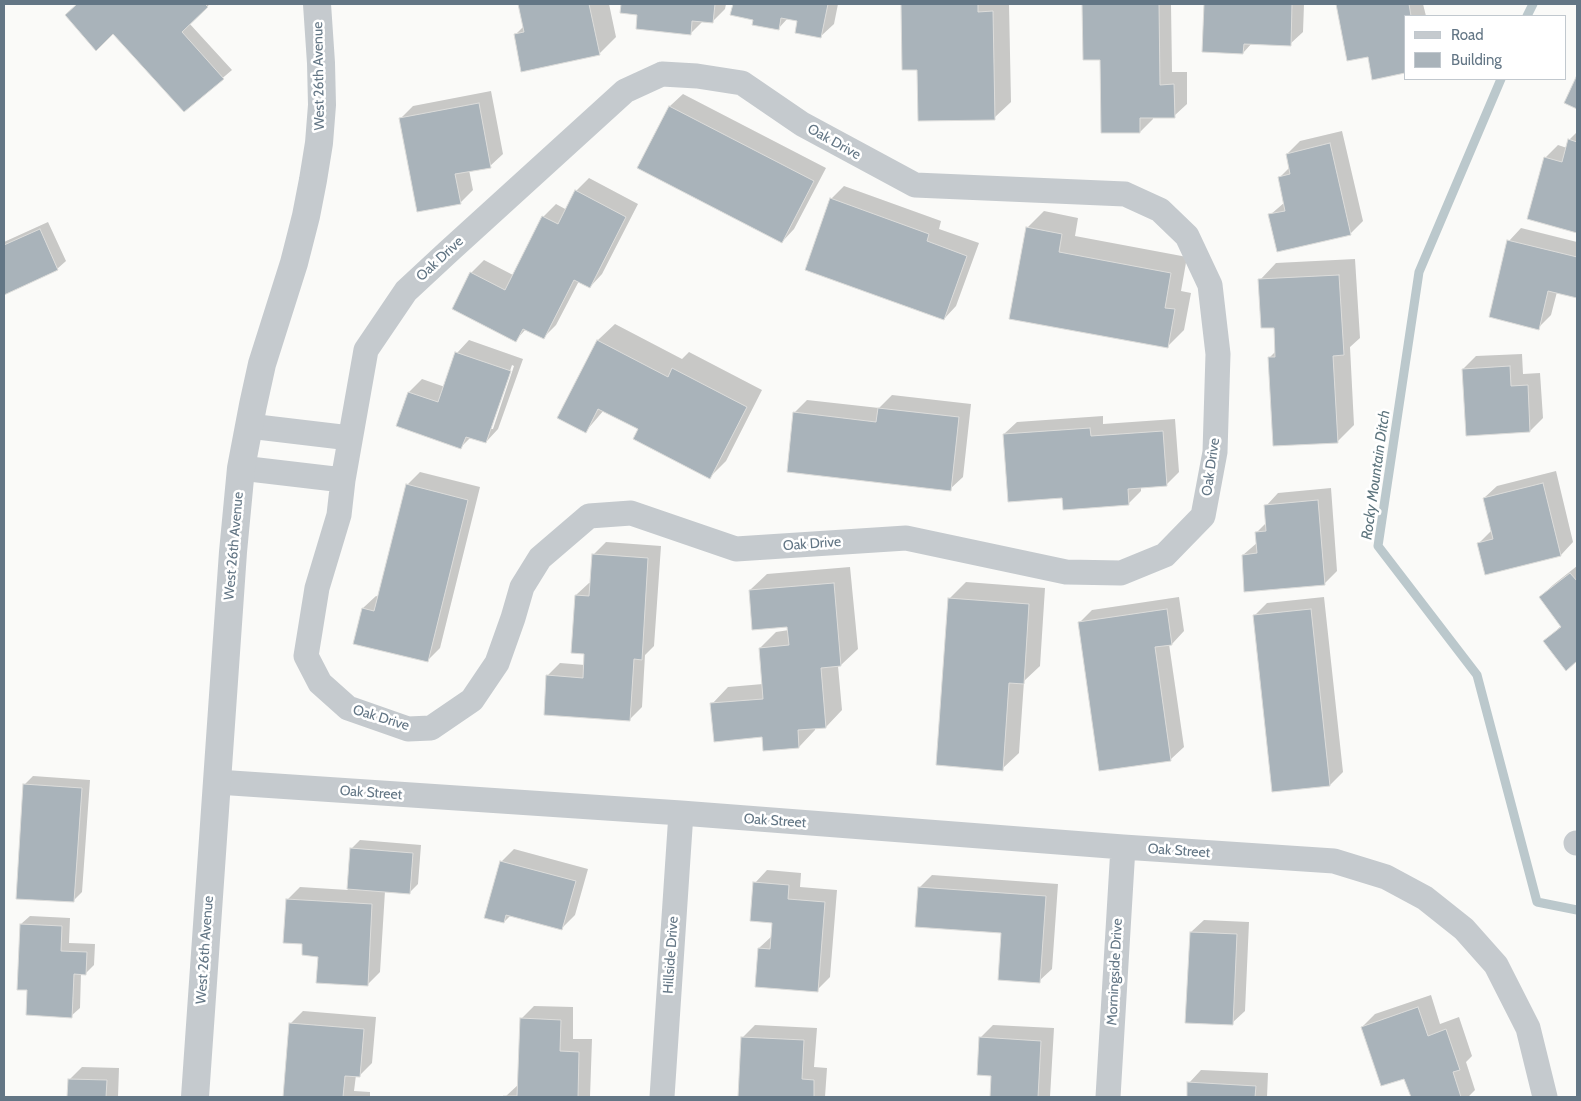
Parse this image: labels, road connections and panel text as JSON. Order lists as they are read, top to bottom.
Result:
{
  "streets": {
    "street": [
      "West 26th Avenue",
      "Oak Drive",
      "Oak Street",
      "Hillside Drive",
      "Morningside Drive"
    ]
  },
  "crossings": [
    ["West 26th Avenue", "Oak Street"],
    ["Oak Street", "Hillside Drive"],
    ["Oak Street", "Morningside Drive"]
  ],
  "water": ["Rocky Mountain Ditch"],
  "legend": ["Road", "Building"]
}
